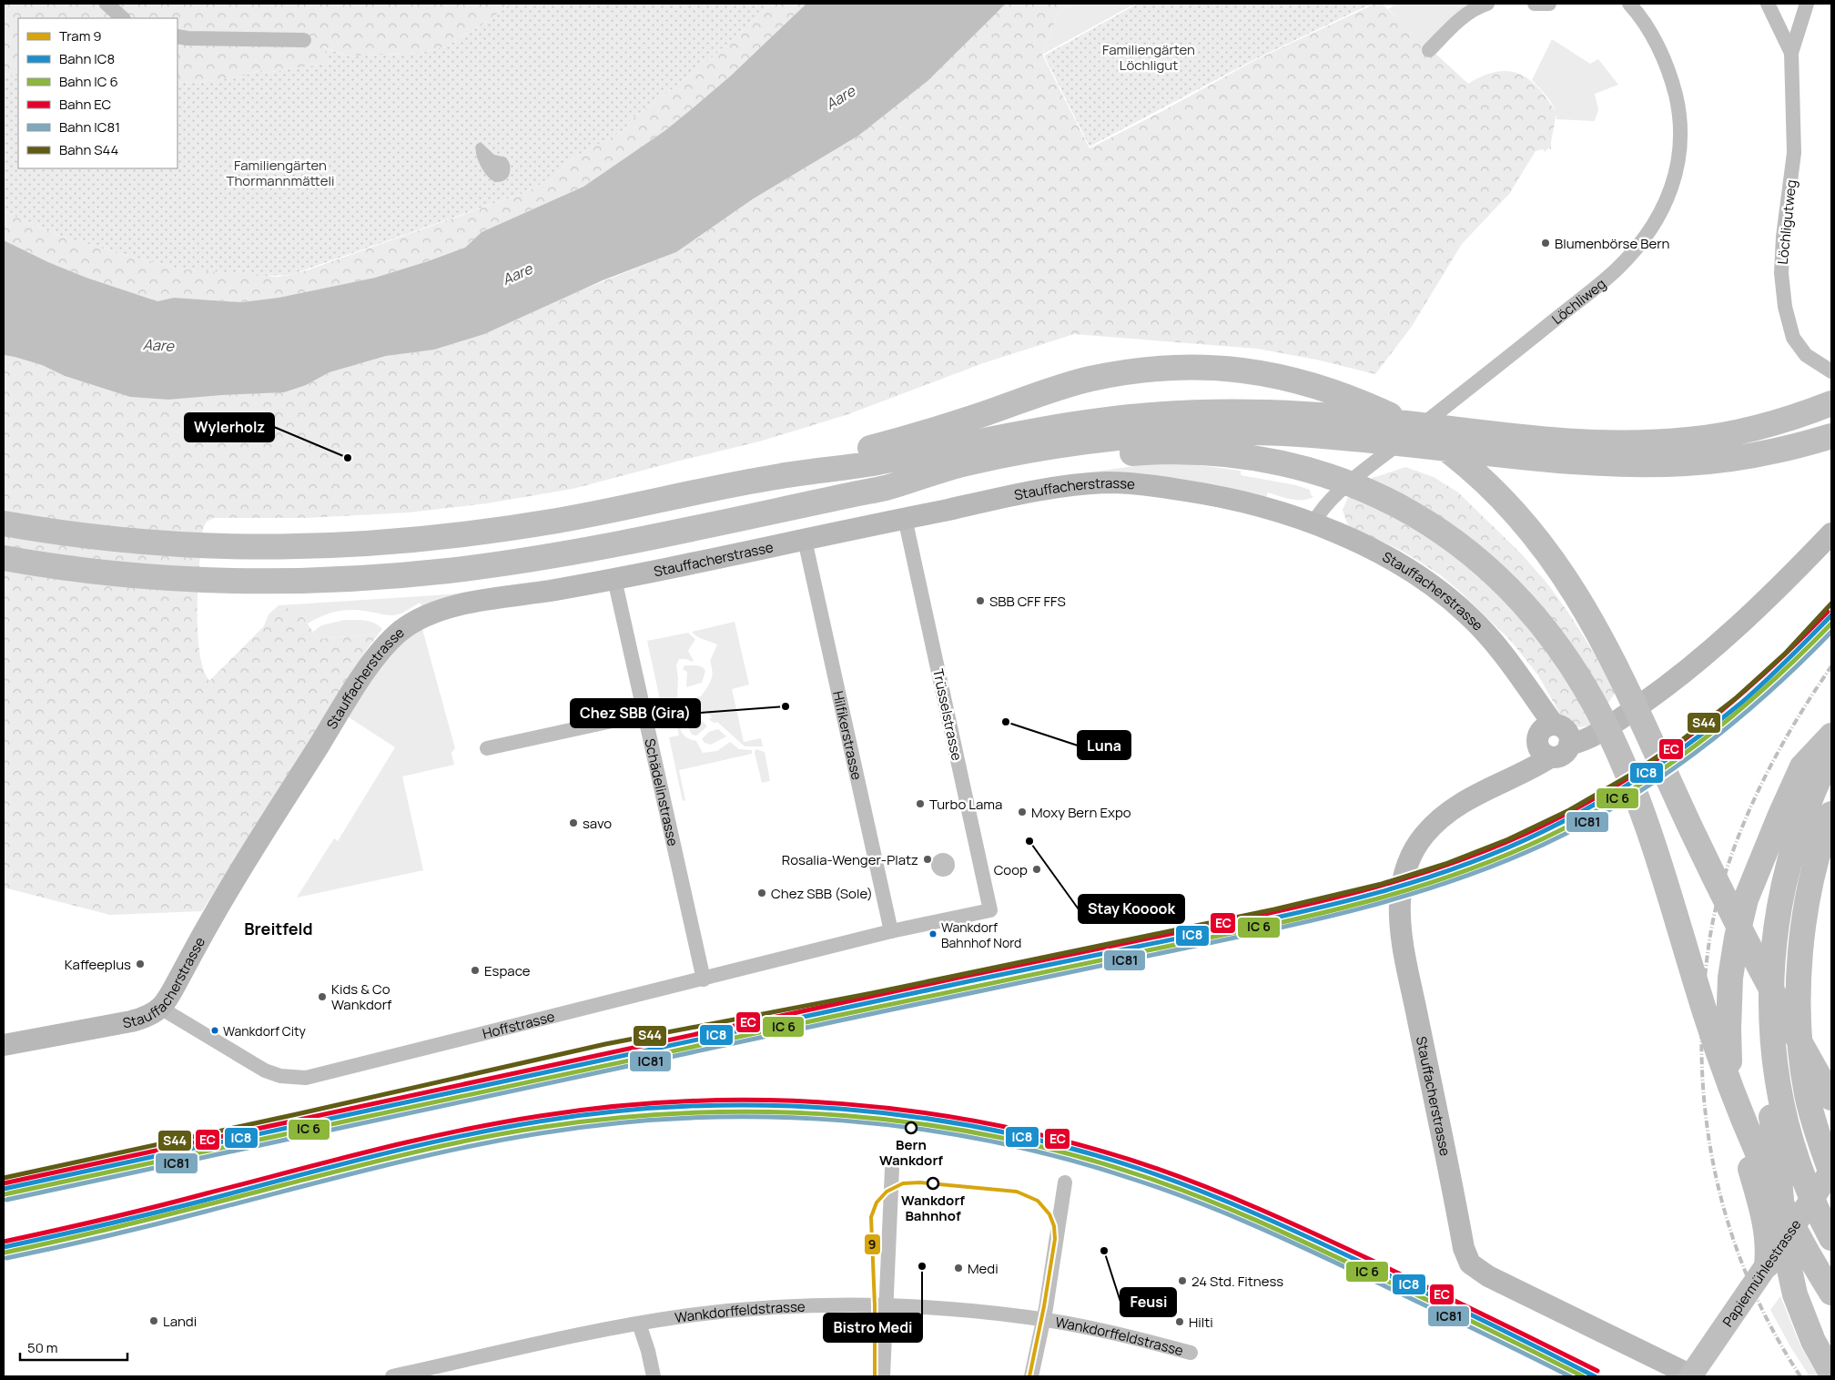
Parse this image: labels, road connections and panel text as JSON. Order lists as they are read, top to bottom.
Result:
{
  "streets": {
    "main road": ["Papiermühlestrasse"],
    "street": [
      "Löchligutweg",
      "Löchliweg",
      "Stauffacherstrasse",
      "Trüsselstrasse",
      "Hilfikerstrasse",
      "Schädelinstrasse",
      "Hoffstrasse",
      "Wankdorffeldstrasse"
    ]
  },
  "crossings": [
    ["Löchliweg", "Stauffacherstrasse"],
    ["Stauffacherstrasse", "Trüsselstrasse"],
    ["Stauffacherstrasse", "Hilfikerstrasse"],
    ["Stauffacherstrasse", "Schädelinstrasse"],
    ["Stauffacherstrasse", "Hoffstrasse"],
    ["Stauffacherstrasse", "Papiermühlestrasse"],
    ["Trüsselstrasse", "Hilfikerstrasse"],
    ["Trüsselstrasse", "Hoffstrasse"],
    ["Hilfikerstrasse", "Hoffstrasse"],
    ["Schädelinstrasse", "Hoffstrasse"]
  ],
  "districts": ["Breitfeld"],
  "water": ["Aare"],
  "parks": ["Familiengärten Löchligut", "Familiengärten Thormannmätteli"],
  "places": [
    "Blumenbörse Bern",
    "Wylerholz",
    "SBB CFF FFS",
    "Chez SBB (Gira)",
    "Luna",
    "Turbo Lama",
    "Moxy Bern Expo",
    "savo",
    "Stay Kooook",
    "Rosalia-Wenger-Platz",
    "Coop",
    "Chez SBB (Sole)",
    "Wankdorf Bahnhof Nord",
    "Kaffeeplus",
    "Espace",
    "Kids & Co Wankdorf",
    "Wankdorf City",
    "Bern Wankdorf",
    "Wankdorf Bahnhof",
    "Feusi",
    "Bistro Medi",
    "Medi",
    "24 Std. Fitness",
    "Landi",
    "Hilti"
  ],
  "lines": [
    "rail line S44",
    "rail line EC",
    "rail line IC8",
    "rail line IC81",
    "tram line 9"
  ],
  "legend": [
    "Tram 9",
    "Bahn IC8",
    "Bahn IC 6",
    "Bahn EC",
    "Bahn IC81",
    "Bahn S44"
  ],
  "scale_bar": "50 m"
}
